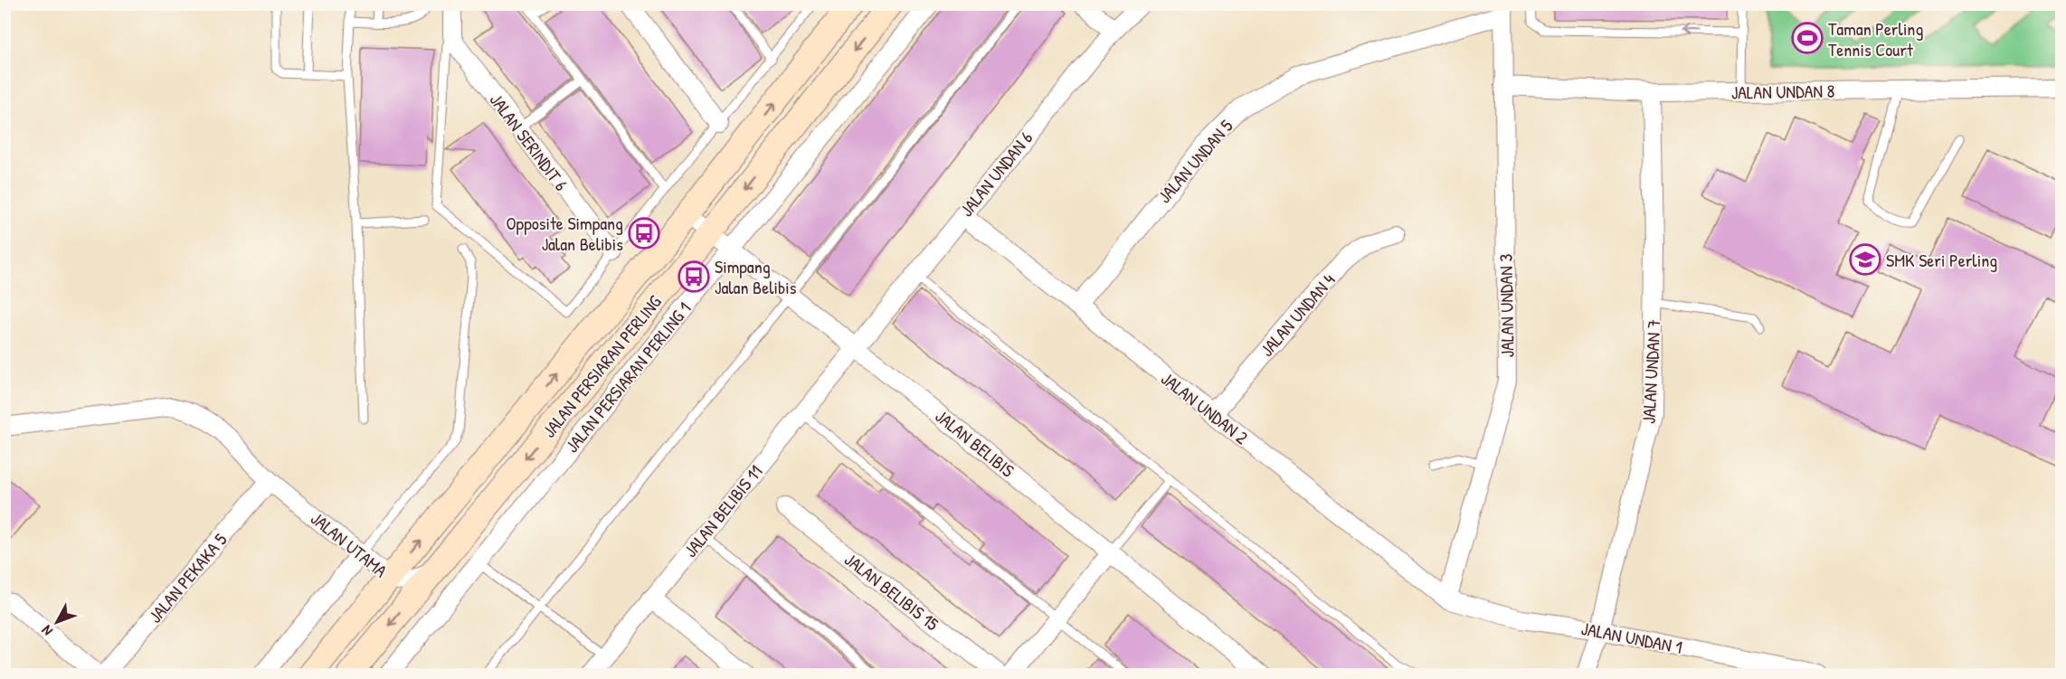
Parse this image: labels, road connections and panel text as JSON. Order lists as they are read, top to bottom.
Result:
{
  "streets": {
    "main road": ["JALAN PERSIARAN PERLING"],
    "street": [
      "JALAN UNDAN 8",
      "JALAN SERINDIT 6",
      "JALAN UNDAN 5",
      "JALAN UNDAN 6",
      "JALAN UNDAN 3",
      "JALAN UNDAN 4",
      "JALAN UNDAN 7",
      "JALAN PERSIARAN PERLING 1",
      "JALAN UNDAN 2",
      "JALAN BELIBIS",
      "JALAN BELIBIS 11",
      "JALAN UTAMA",
      "JALAN PEKAKA 5",
      "JALAN BELIBIS 15",
      "JALAN UNDAN 1"
    ]
  },
  "crossings": [
    ["JALAN UNDAN 8", "JALAN UNDAN 3"],
    ["JALAN UNDAN 8", "JALAN UNDAN 7"],
    ["JALAN UNDAN 5", "JALAN UNDAN 3"],
    ["JALAN UNDAN 5", "JALAN UNDAN 2"],
    ["JALAN UNDAN 6", "JALAN UNDAN 2"],
    ["JALAN UNDAN 6", "JALAN BELIBIS"],
    ["JALAN UNDAN 6", "JALAN BELIBIS 11"],
    ["JALAN UNDAN 3", "JALAN UNDAN 2"],
    ["JALAN UNDAN 3", "JALAN UNDAN 1"],
    ["JALAN UNDAN 4", "JALAN UNDAN 2"],
    ["JALAN PERSIARAN PERLING", "JALAN BELIBIS"],
    ["JALAN PERSIARAN PERLING", "JALAN UTAMA"],
    ["JALAN UNDAN 7", "JALAN UNDAN 1"],
    ["JALAN PERSIARAN PERLING 1", "JALAN BELIBIS"],
    ["JALAN UNDAN 2", "JALAN UNDAN 1"],
    ["JALAN BELIBIS", "JALAN BELIBIS 11"],
    ["JALAN UTAMA", "JALAN PEKAKA 5"]
  ],
  "places": {
    "sports": ["Taman Perling Tennis Court"],
    "bus stop": ["Opposite Simpang Jalan Belibis", "Simpang Jalan Belibis"],
    "school or university": ["SMK Seri Perling"]
  },
  "north": "bottom left"
}
